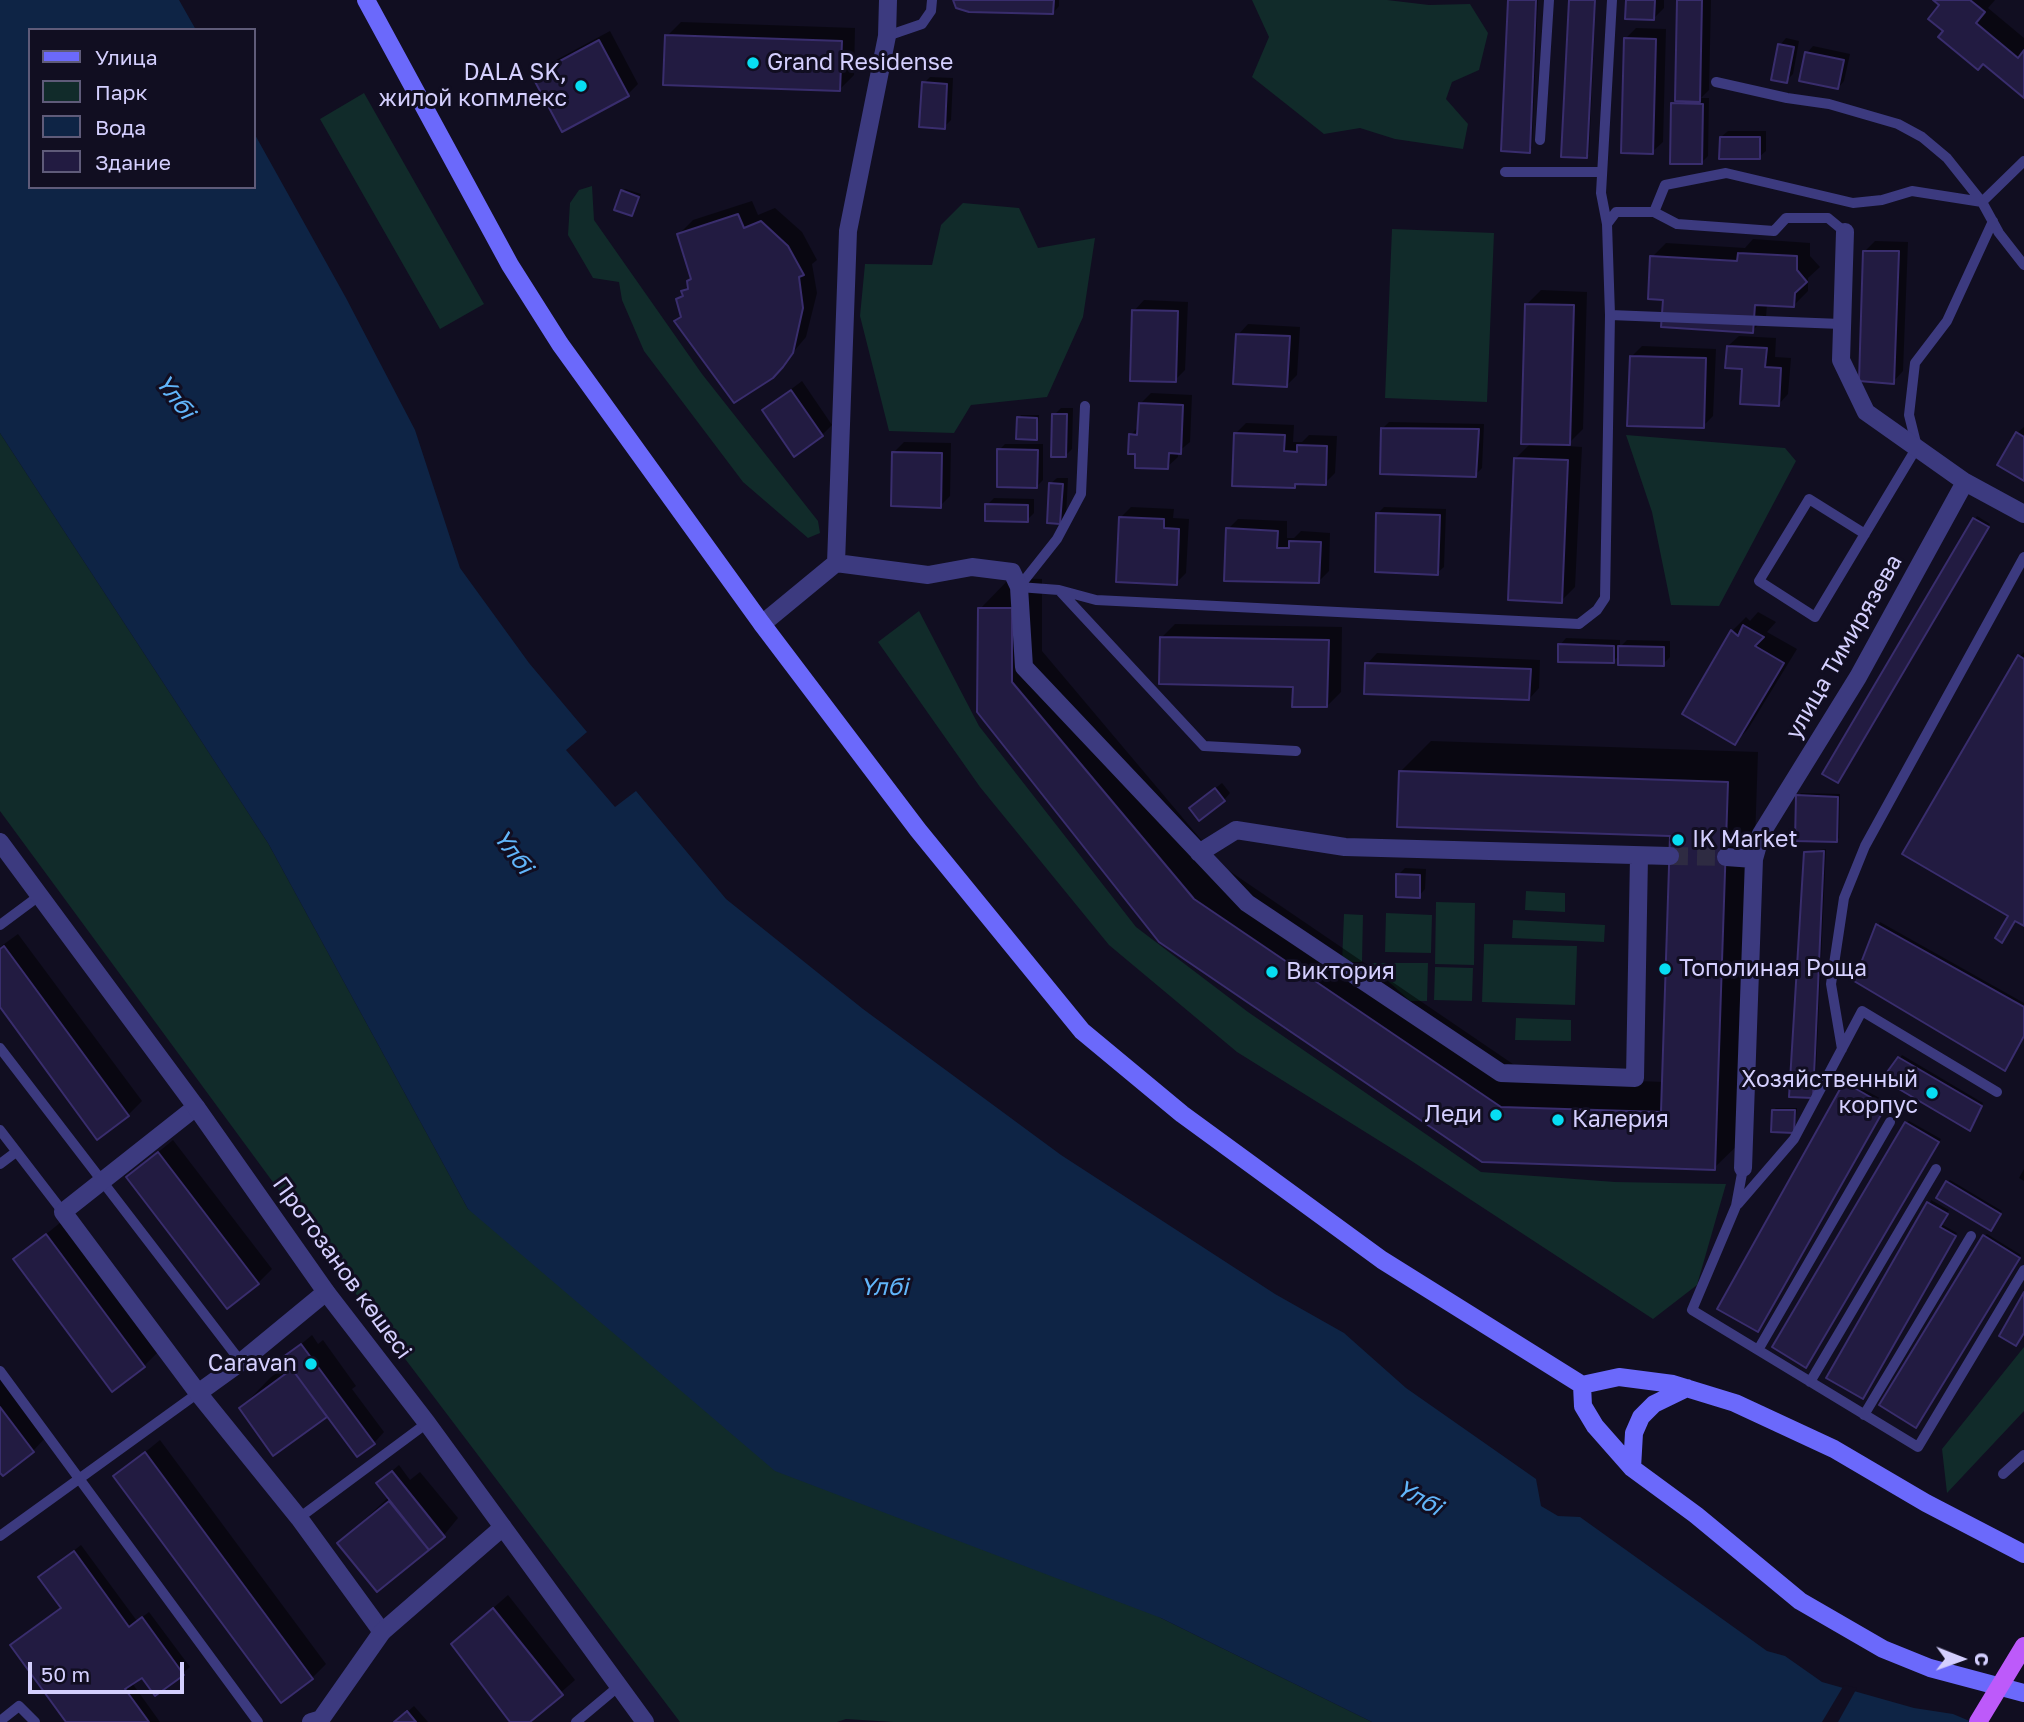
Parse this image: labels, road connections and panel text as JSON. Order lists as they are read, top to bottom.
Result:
{
  "streets": {
    "street": ["улица Тимирязева", "Протозанов көшесі"]
  },
  "water": ["Үлбі"],
  "places": [
    "Grand Residense",
    "DALA SK, жилой копмлекс",
    "IK Market",
    "Тополиная Роща",
    "Виктория",
    "Хозяйственный корпус",
    "Леди",
    "Калерия",
    "Caravan"
  ],
  "legend": [
    "Улица",
    "Парк",
    "Вода",
    "Здание"
  ],
  "scale_bar": "50 m",
  "north": "right"
}
